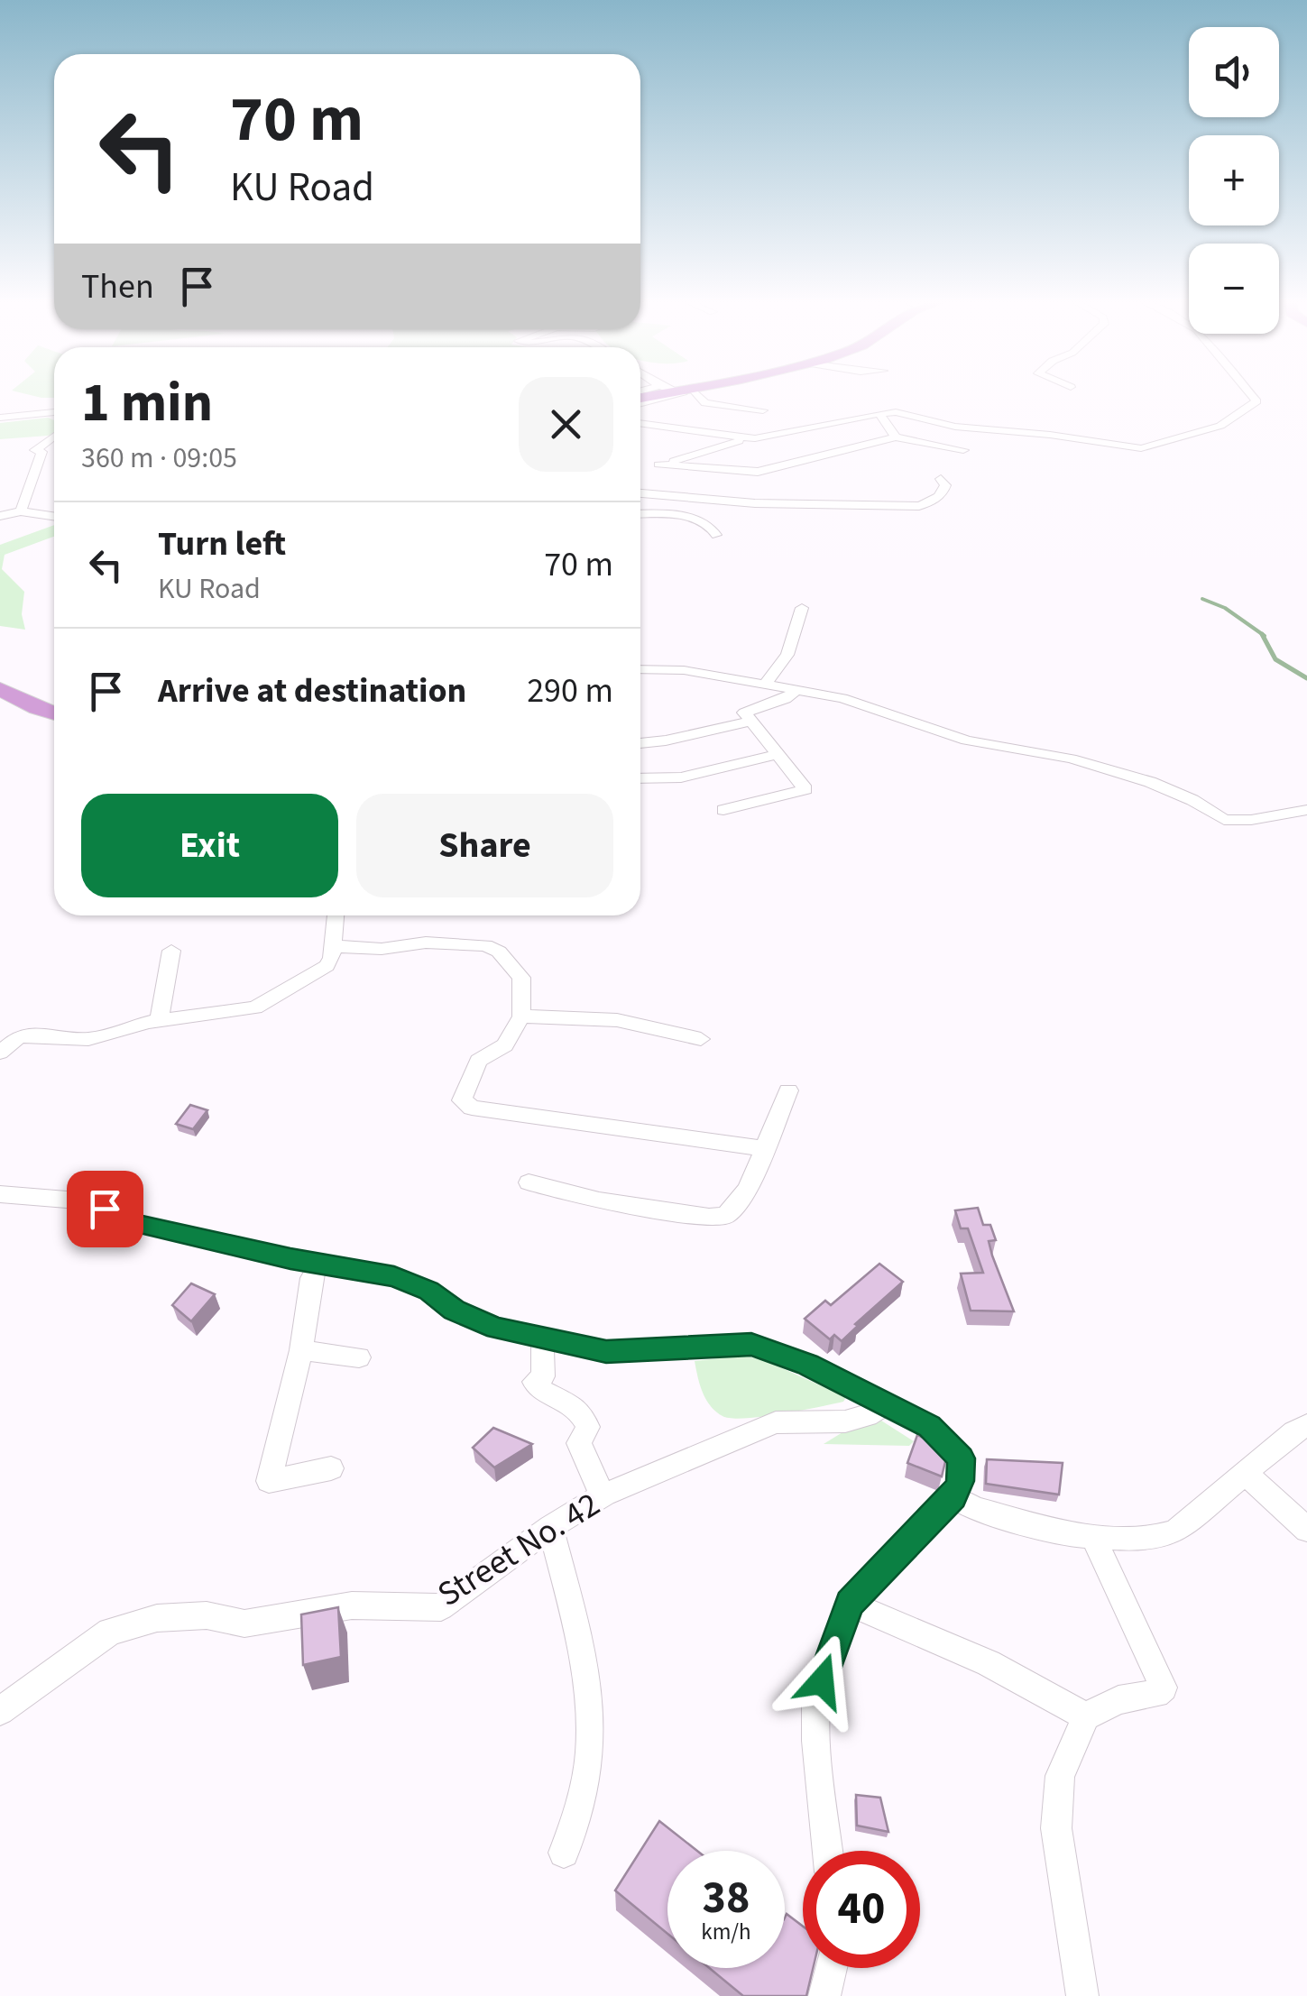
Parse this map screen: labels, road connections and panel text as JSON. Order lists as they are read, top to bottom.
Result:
{
  "streets": {
    "street": ["Street No. 42"]
  },
  "page": {
    "map_buttons": ["+", "−"],
    "turn": ["70 m", "KU Road"],
    "then": "Then",
    "heading": ["1 min", "360 m · 09:05"],
    "list": [
      {
        "name": "Turn left",
        "note": "KU Road",
        "value": "70 m"
      },
      {
        "name": "Arrive at destination",
        "value": "290 m"
      }
    ],
    "buttons": ["Exit", "Share"],
    "speed": "38 km/h",
    "limit": "40"
  }
}
